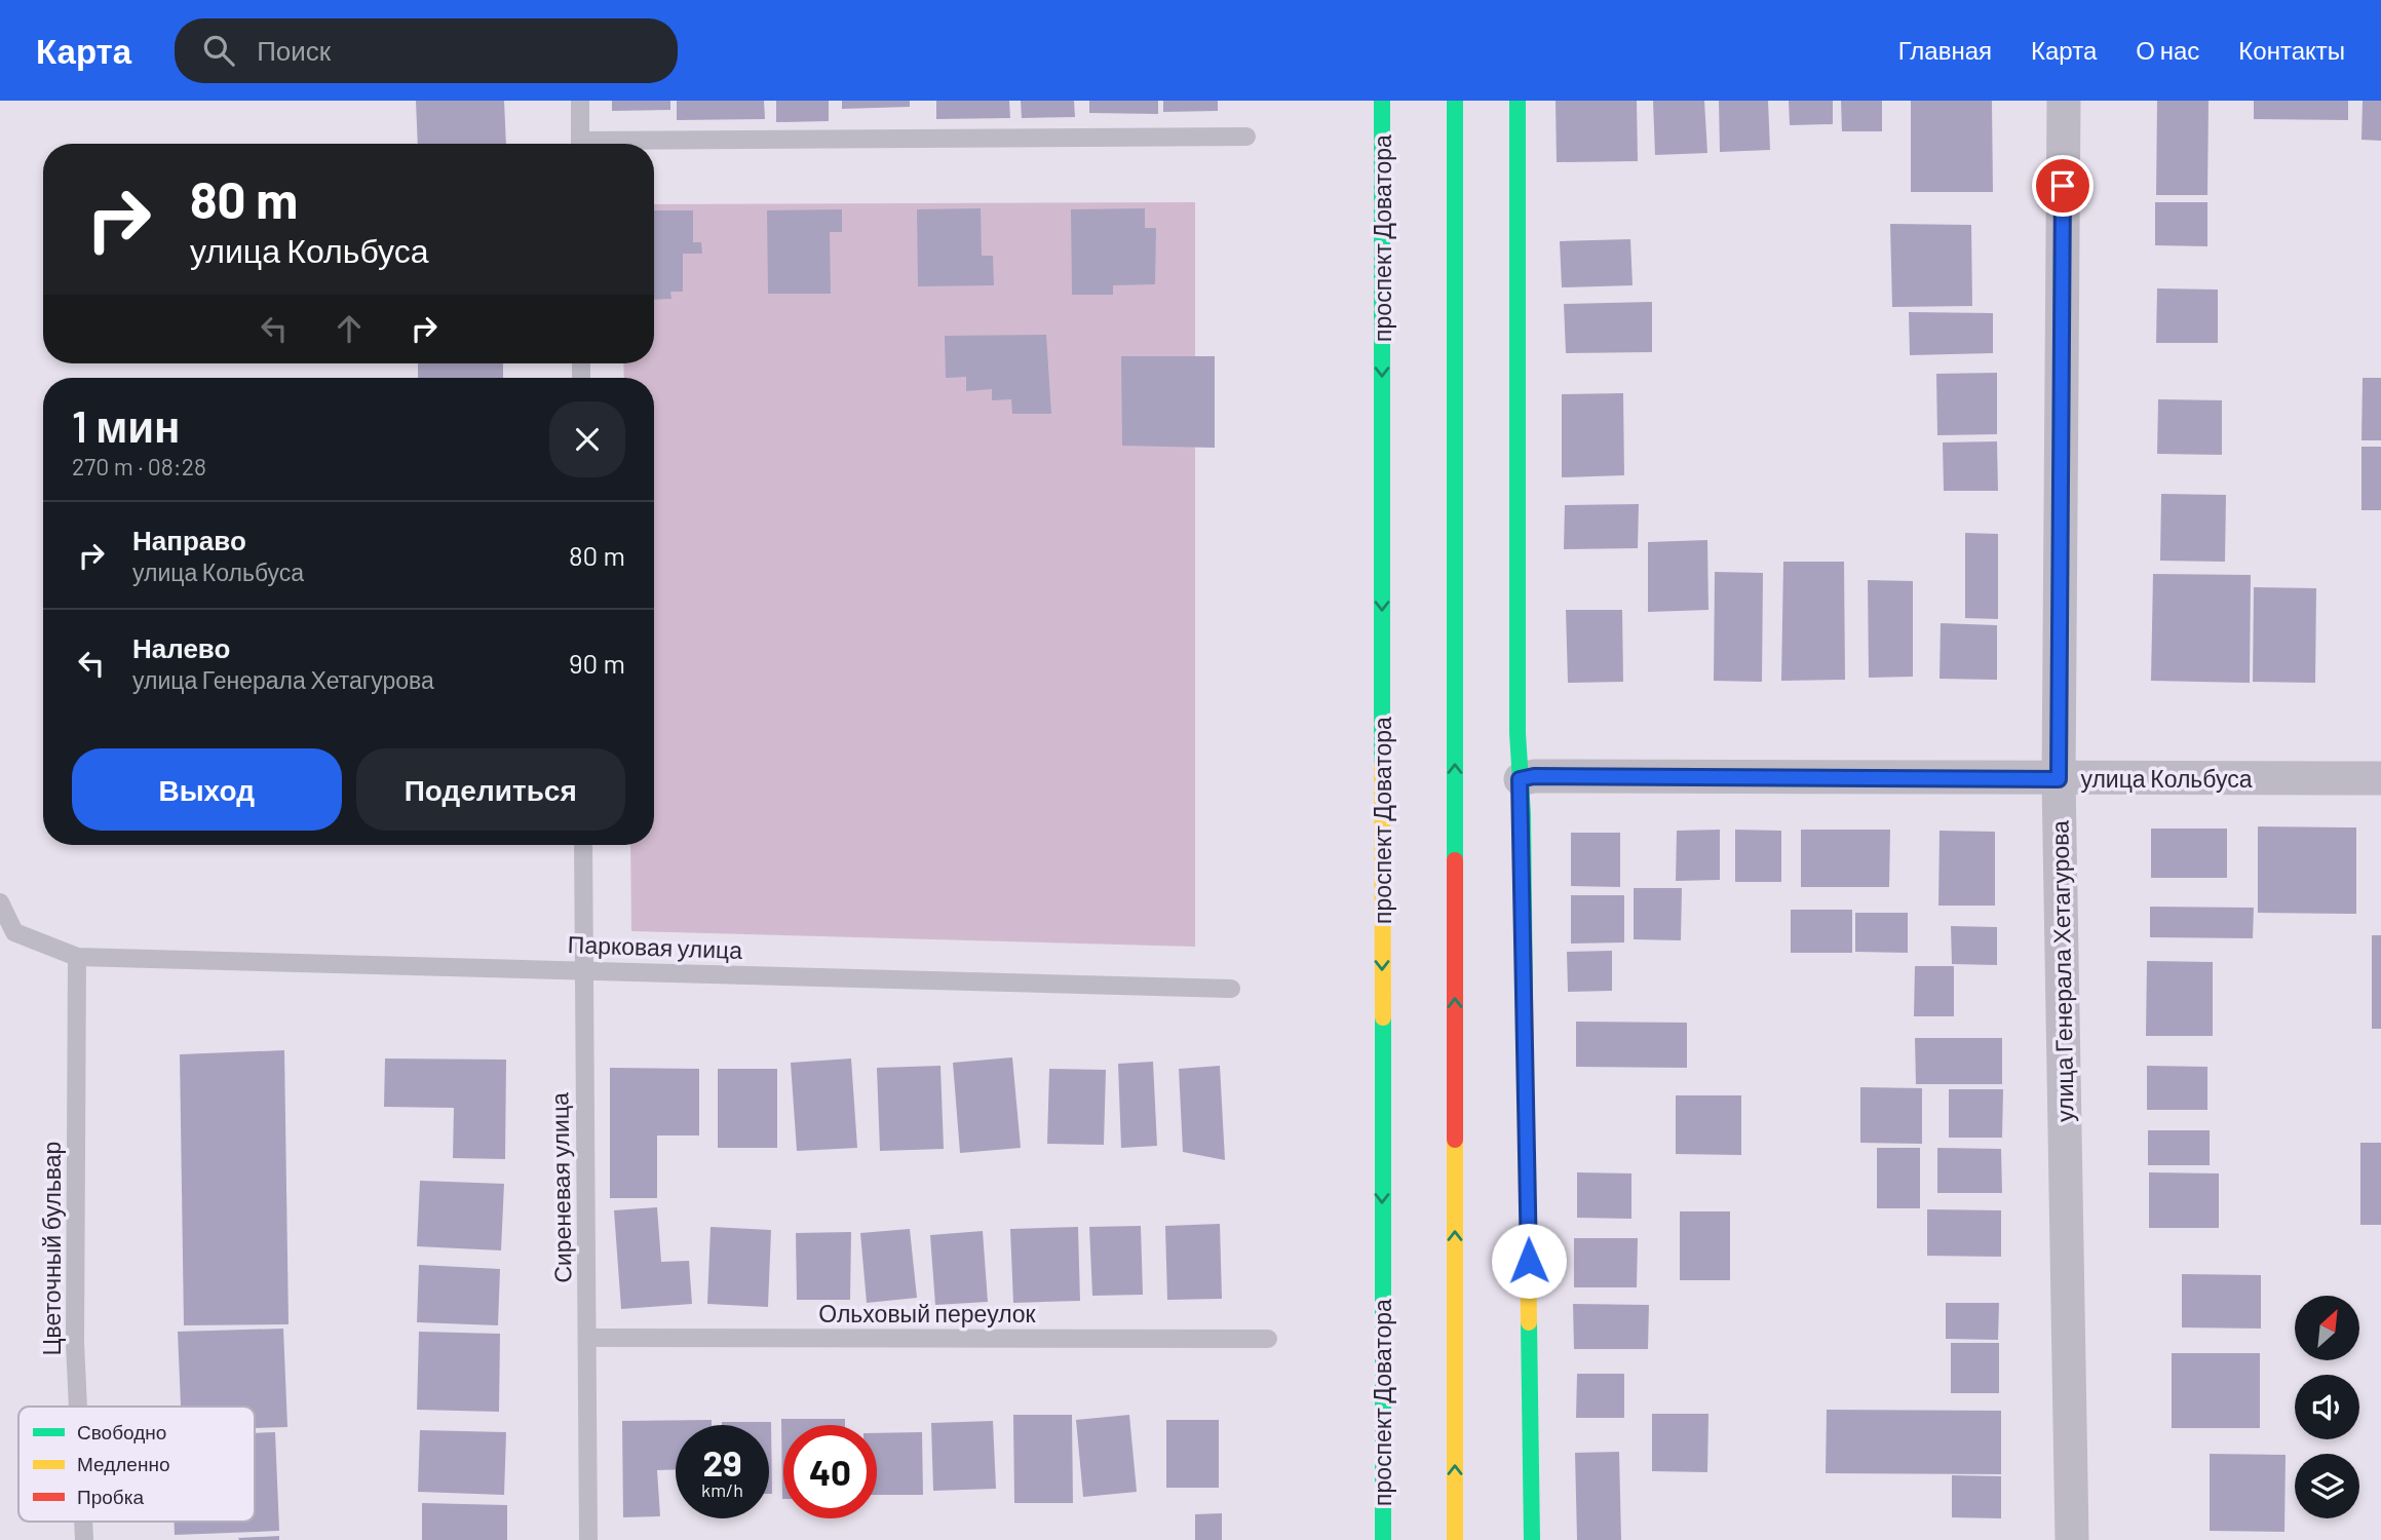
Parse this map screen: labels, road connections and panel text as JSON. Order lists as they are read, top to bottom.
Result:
{
  "streets": {
    "main road": ["проспект Доватора"],
    "street": ["улица Кольбуса", "улица Генерала Хетагурова"],
    "lane": [
      "Парковая улица",
      "Сиреневая улица",
      "Цветочный бульвар",
      "Ольховый переулок"
    ]
  },
  "crossings": [
    ["улица Кольбуса", "улица Генерала Хетагурова"],
    ["Парковая улица", "Сиреневая улица"],
    ["Парковая улица", "Цветочный бульвар"],
    ["Сиреневая улица", "Ольховый переулок"]
  ],
  "legend": ["Свободно", "Медленно", "Пробка"],
  "north": "top right",
  "page": {
    "header": "Карта",
    "search": "Поиск",
    "nav": [
      "Главная",
      "Карта",
      "О нас",
      "Контакты"
    ],
    "turn": ["80 m", "улица Кольбуса"],
    "heading": ["1 мин", "270 m · 08:28"],
    "list": [
      {
        "name": "Направо",
        "note": "улица Кольбуса",
        "value": "80 m"
      },
      {
        "name": "Налево",
        "note": "улица Генерала Хетагурова",
        "value": "90 m"
      }
    ],
    "buttons": ["Выход", "Поделиться"],
    "speed": "29 km/h",
    "limit": "40"
  }
}
